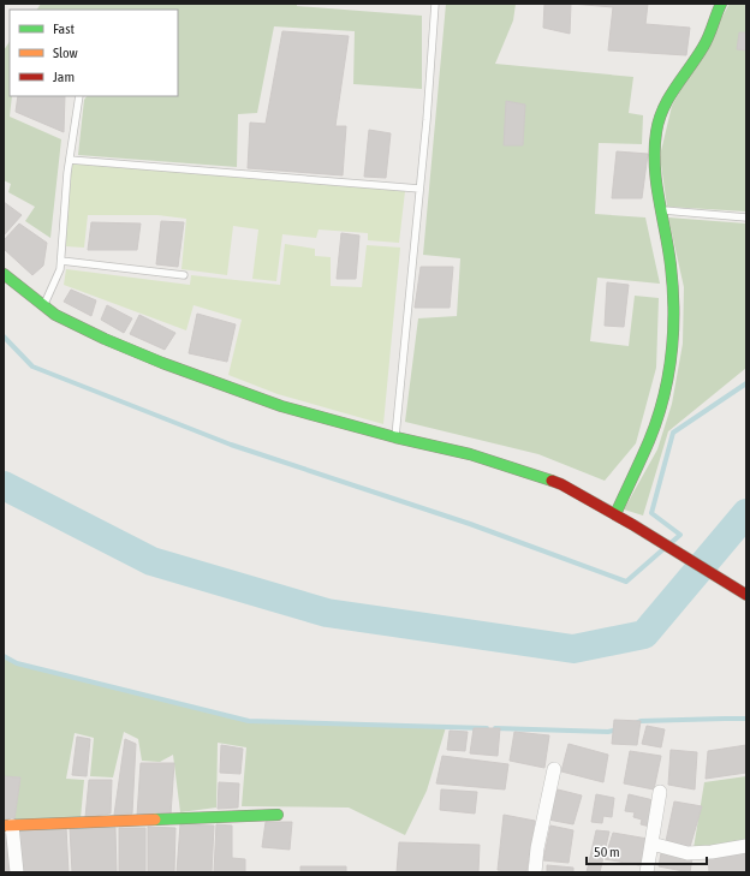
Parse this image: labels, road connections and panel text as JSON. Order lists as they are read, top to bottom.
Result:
{
  "legend": ["Fast", "Slow", "Jam"],
  "scale_bar": "50 m"
}
